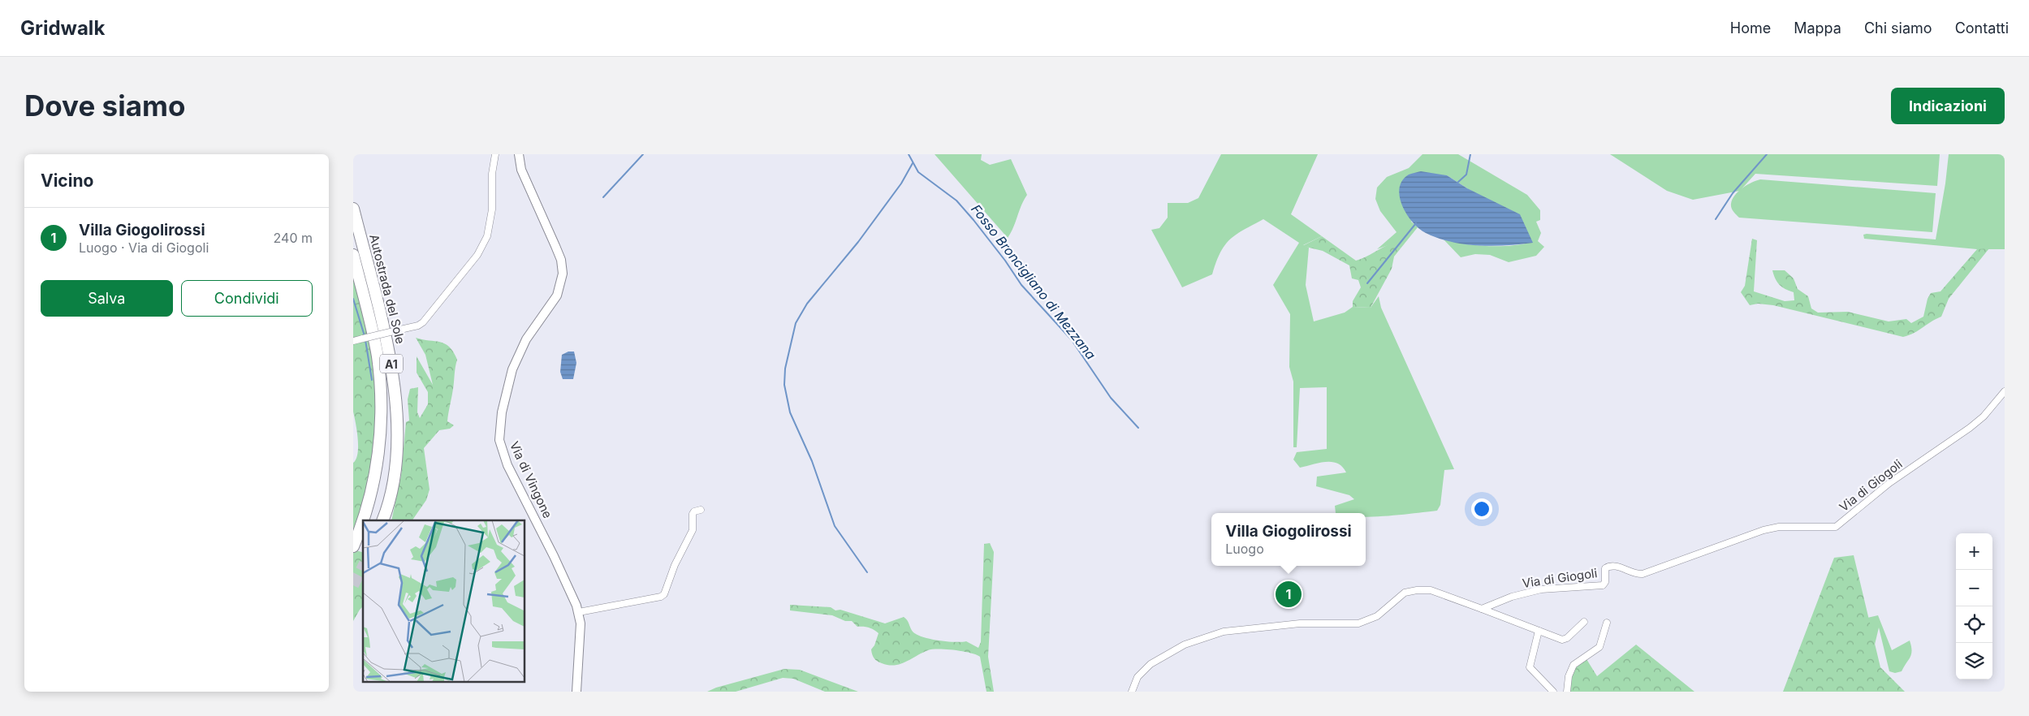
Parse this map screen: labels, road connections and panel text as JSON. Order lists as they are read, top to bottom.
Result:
{
  "streets": {
    "highway": ["Autostrada del Sole", "A1"],
    "street": ["Via di Vingone", "Via di Giogoli"]
  },
  "water": ["Fosso Broncigliano di Mezzana"],
  "page": {
    "header": "Gridwalk",
    "nav": [
      "Home",
      "Mappa",
      "Chi siamo",
      "Contatti"
    ],
    "buttons": [
      "Indicazioni",
      ["Salva", "Condividi"]
    ],
    "title": "Dove siamo",
    "heading": "Vicino",
    "list": [
      {
        "mark": "1",
        "name": "Villa Giogolirossi",
        "note": "Luogo · Via di Giogoli",
        "value": "240 m"
      }
    ],
    "popup": ["Villa Giogolirossi", "Luogo"],
    "map_buttons": ["+", "−"],
    "pins": "1"
  }
}
